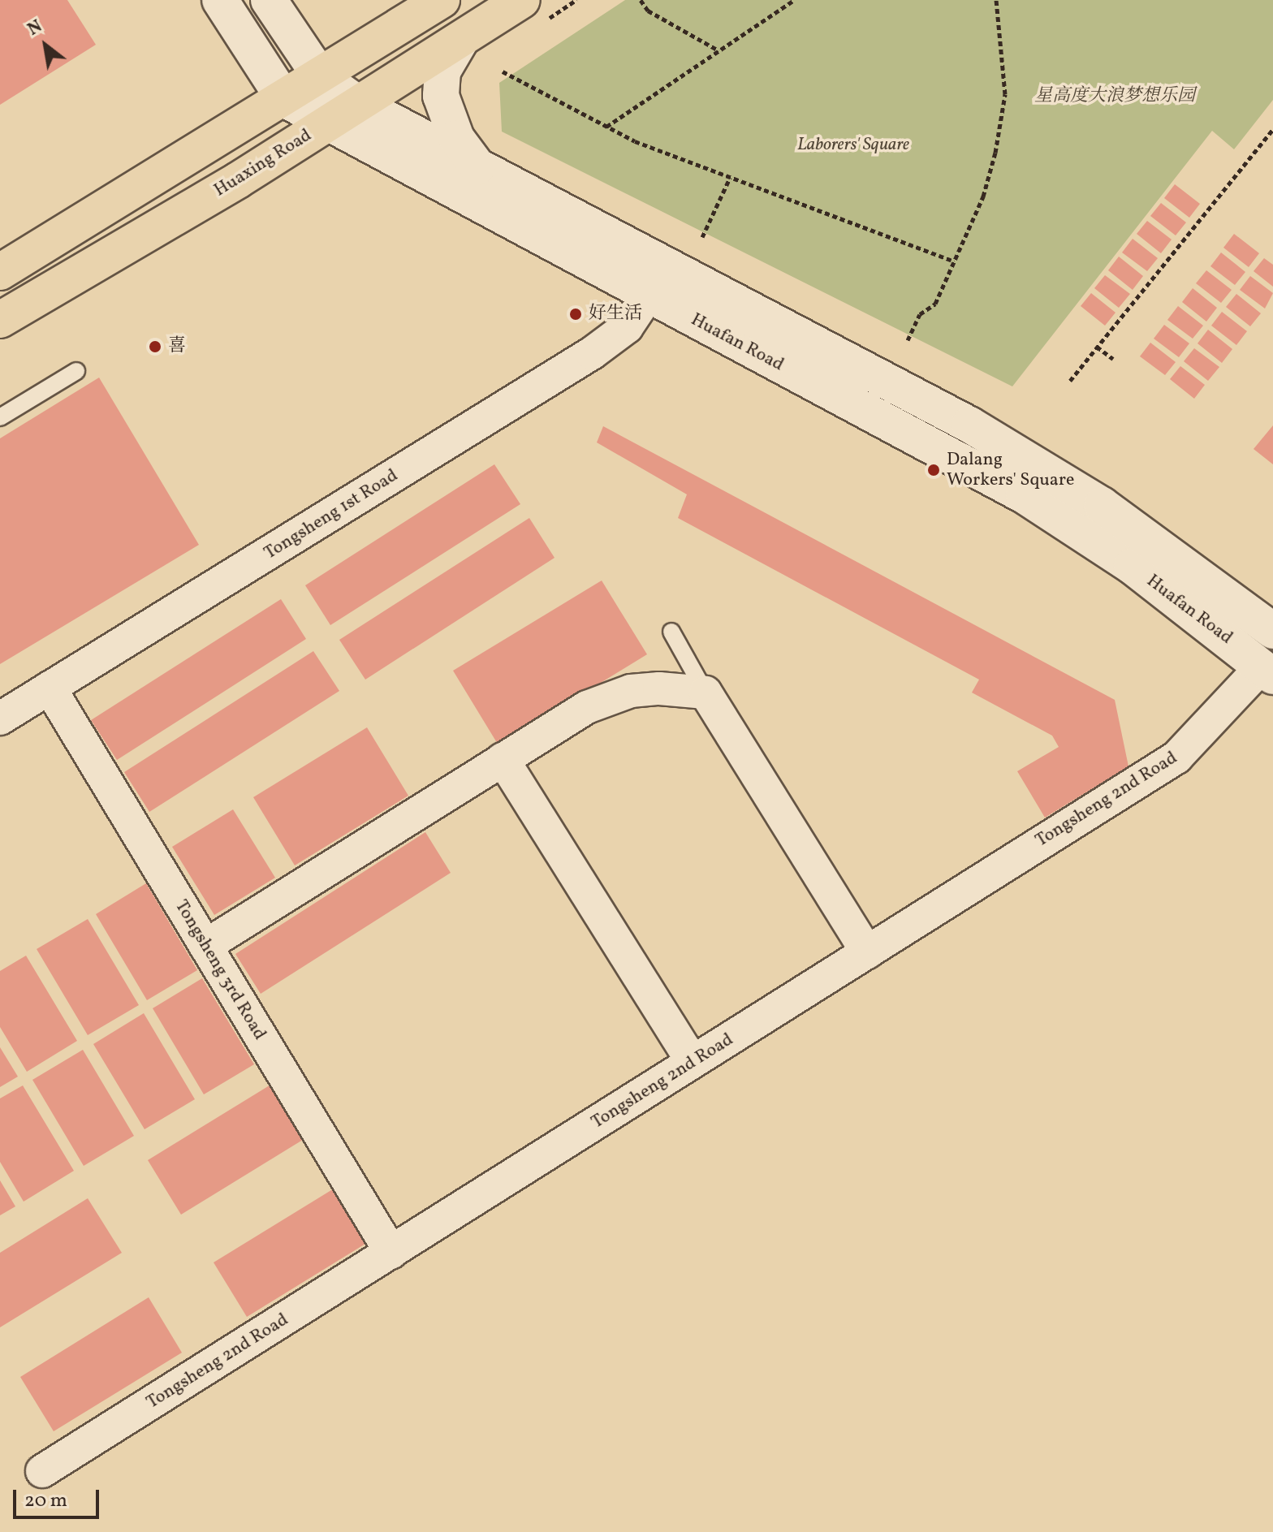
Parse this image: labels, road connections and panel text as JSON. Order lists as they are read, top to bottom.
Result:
{
  "streets": {
    "main road": ["Huaxing Road", "Huafan Road"],
    "street": ["Tongsheng 1st Road", "Tongsheng 2nd Road", "Tongsheng 3rd Road"]
  },
  "crossings": [
    ["Huaxing Road", "Huafan Road"],
    ["Huafan Road", "Tongsheng 1st Road"],
    ["Huafan Road", "Tongsheng 2nd Road"],
    ["Tongsheng 1st Road", "Tongsheng 3rd Road"],
    ["Tongsheng 2nd Road", "Tongsheng 3rd Road"]
  ],
  "parks": ["星高度大浪梦想乐园", "Laborers' Square"],
  "places": ["好生活", "喜", "Dalang Workers' Square"],
  "scale_bar": "20 m",
  "north": "top left"
}
